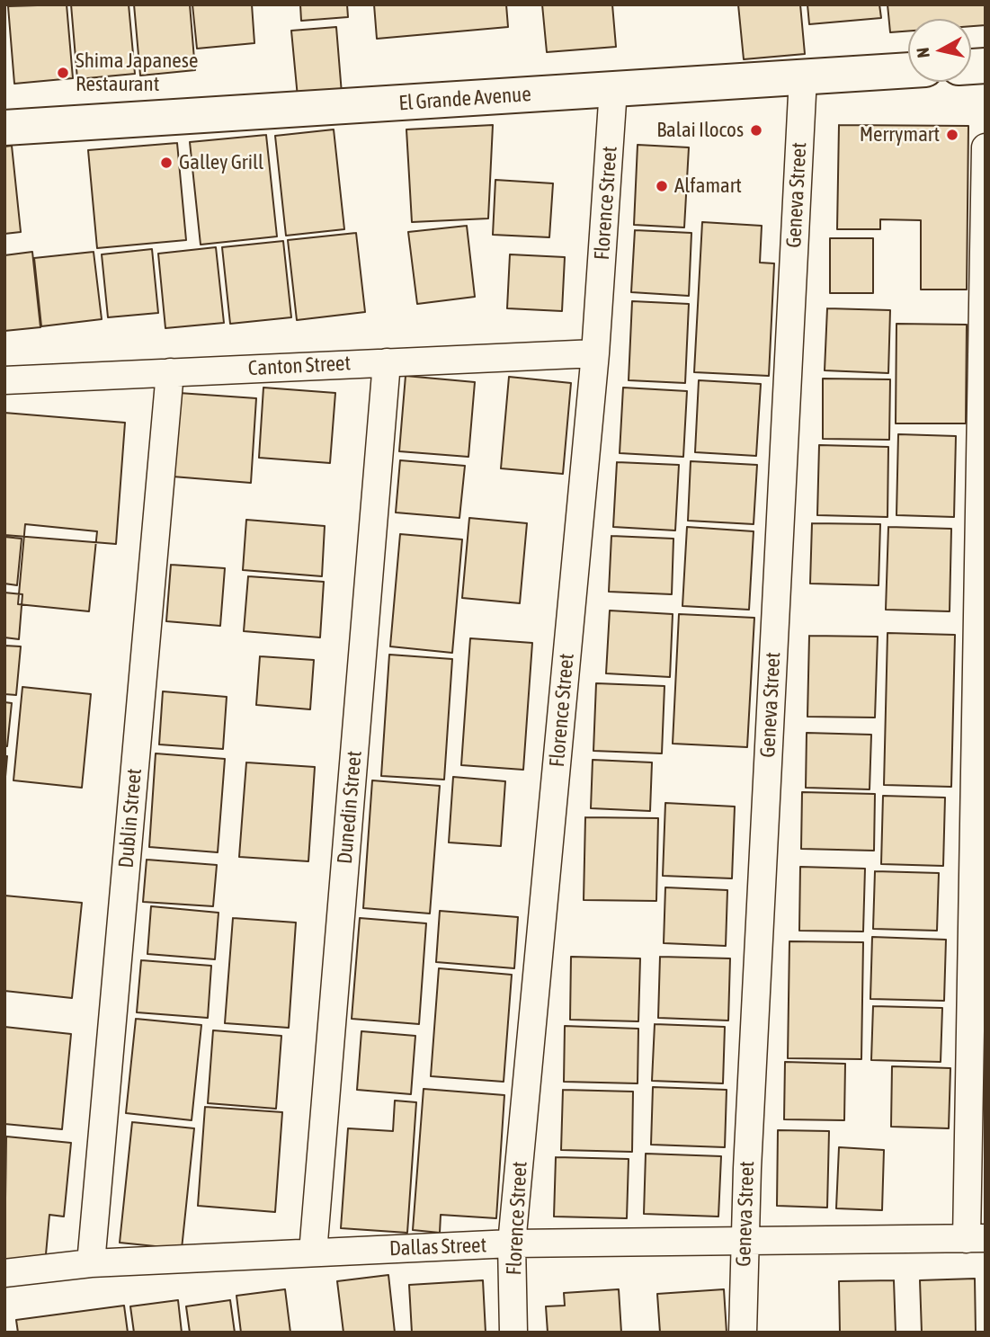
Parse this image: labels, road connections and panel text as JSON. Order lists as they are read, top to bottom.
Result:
{
  "streets": {
    "street": [
      "El Grande Avenue",
      "Geneva Street",
      "Florence Street",
      "Canton Street",
      "Dunedin Street",
      "Dublin Street",
      "Dallas Street"
    ]
  },
  "crossings": [
    ["El Grande Avenue", "Geneva Street"],
    ["El Grande Avenue", "Florence Street"],
    ["Geneva Street", "Dallas Street"],
    ["Florence Street", "Canton Street"],
    ["Florence Street", "Dallas Street"],
    ["Canton Street", "Dunedin Street"],
    ["Canton Street", "Dublin Street"],
    ["Dunedin Street", "Dallas Street"],
    ["Dublin Street", "Dallas Street"]
  ],
  "places": [
    "Shima Japanese Restaurant",
    "Balai Ilocos",
    "Merrymart",
    "Galley Grill",
    "Alfamart"
  ],
  "north": "left"
}
